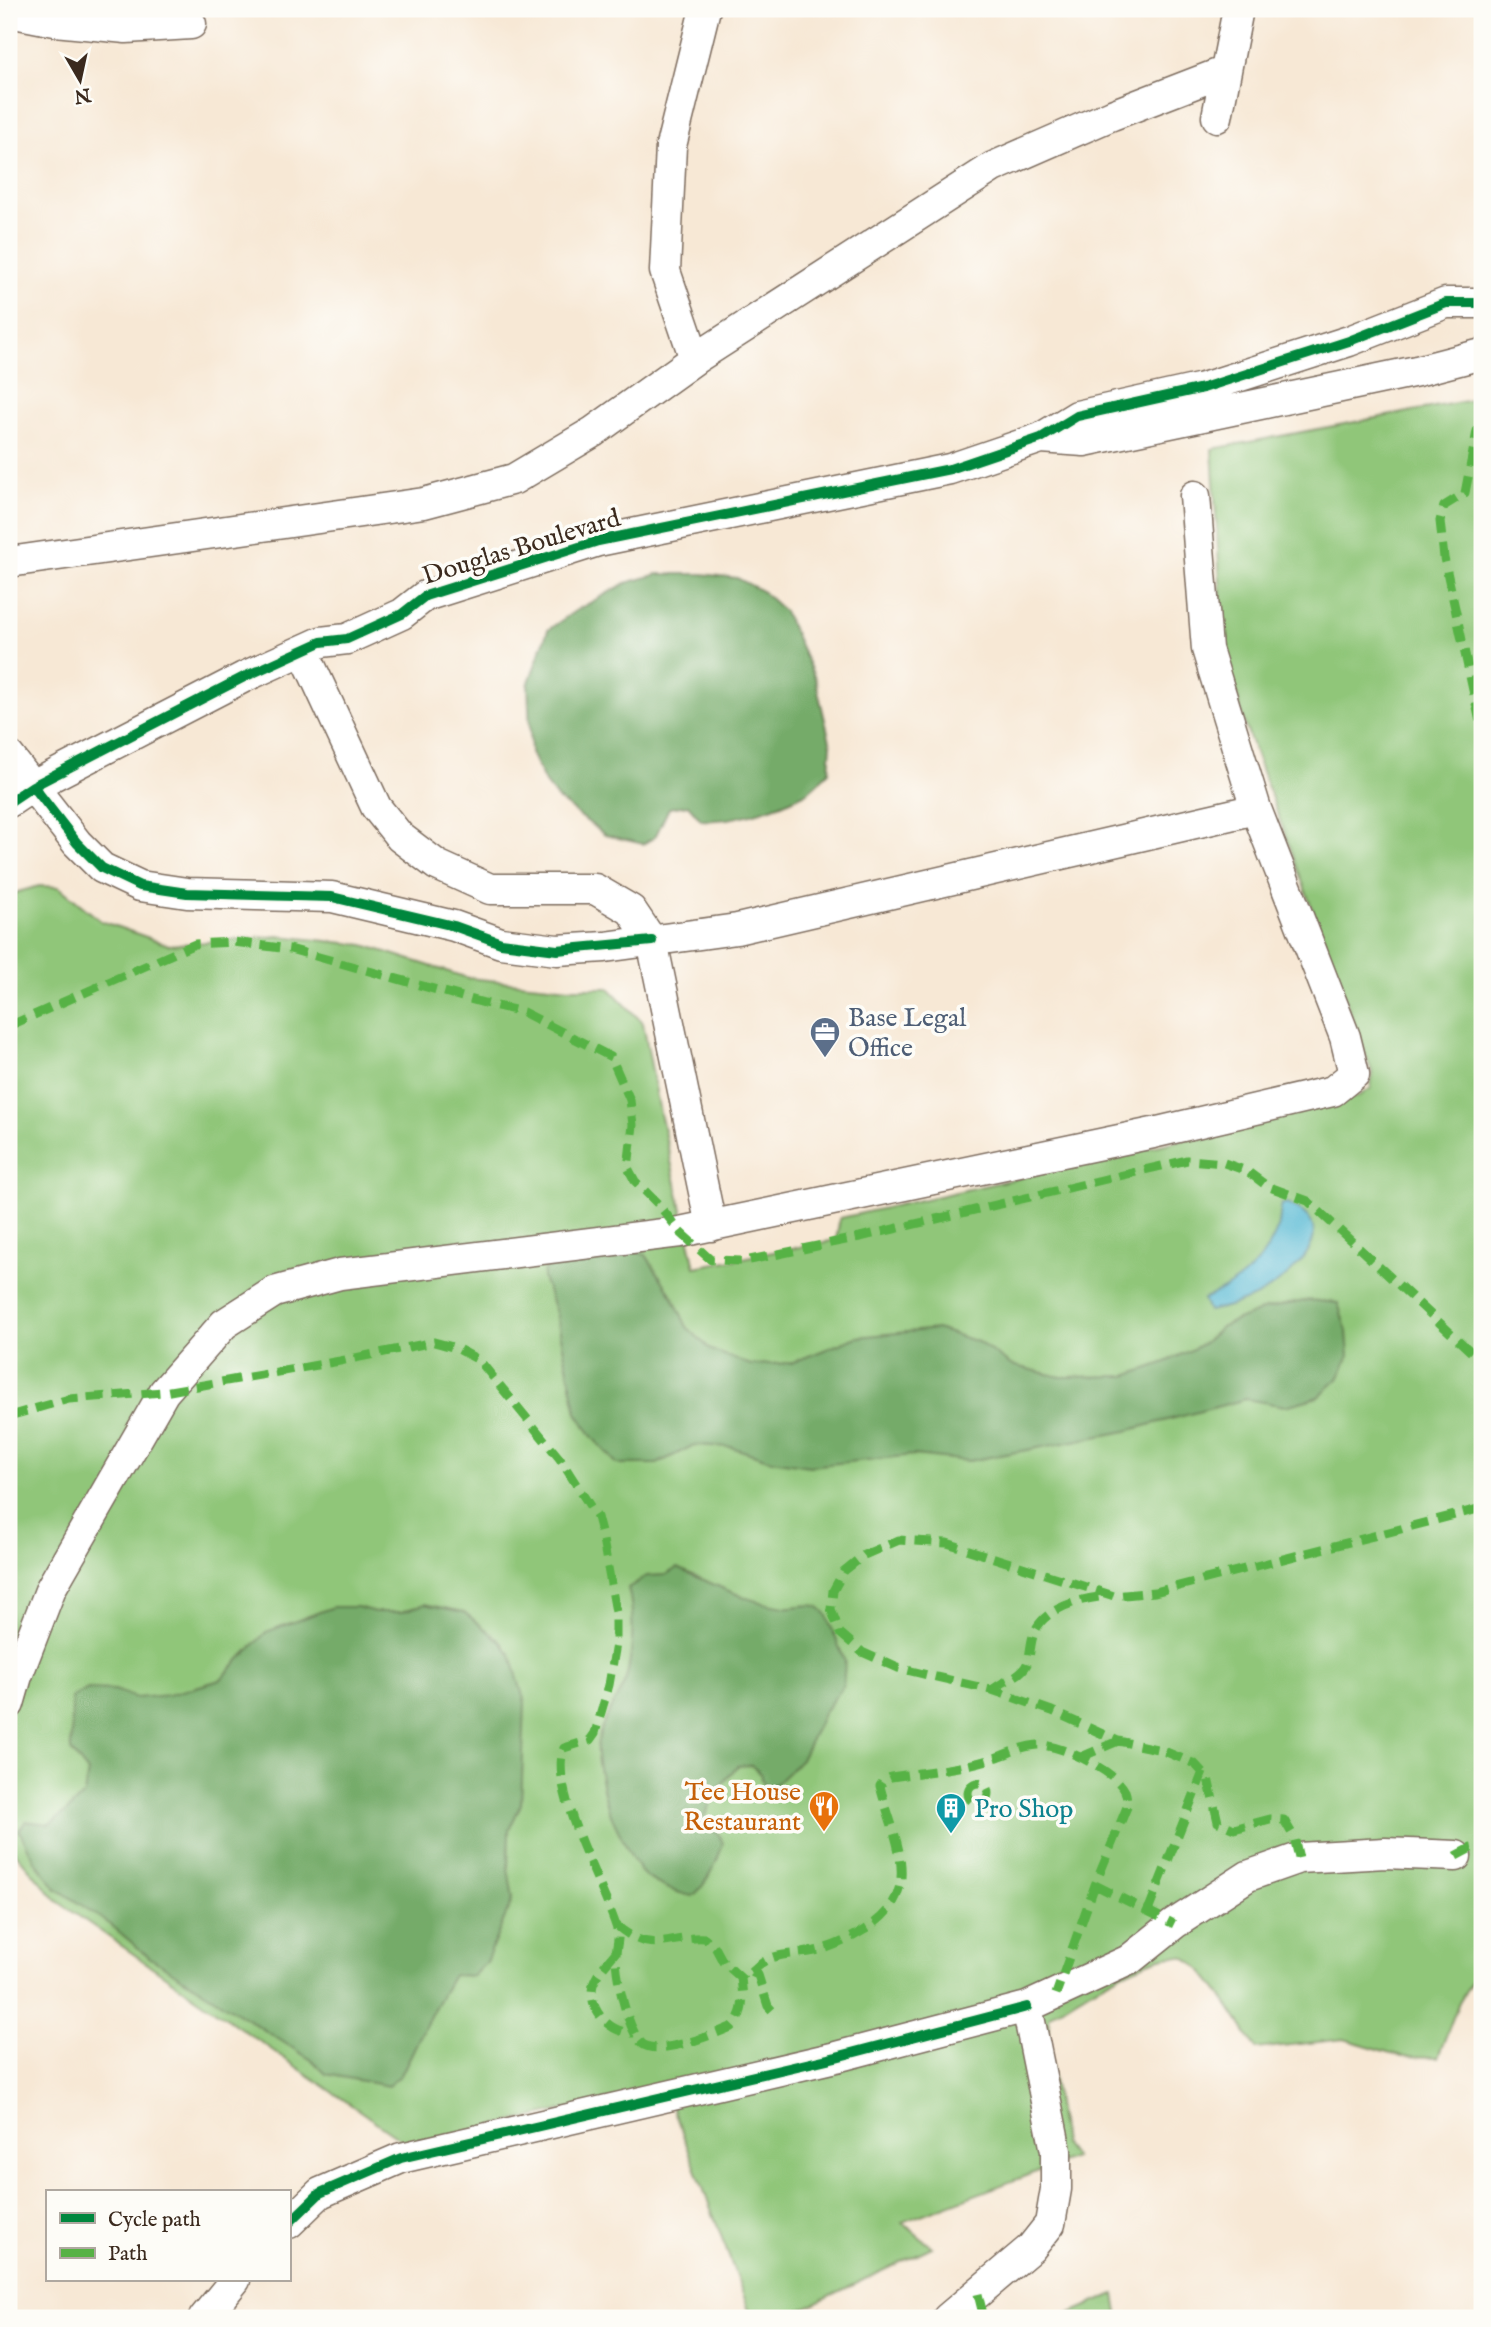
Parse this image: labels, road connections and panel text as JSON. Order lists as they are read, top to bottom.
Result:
{
  "streets": {
    "street": ["Douglas Boulevard"]
  },
  "places": {
    "office": ["Base Legal Office"],
    "restaurant": ["Tee House Restaurant"],
    "building": ["Pro Shop"]
  },
  "legend": ["Cycle path", "Path"],
  "north": "bottom"
}
